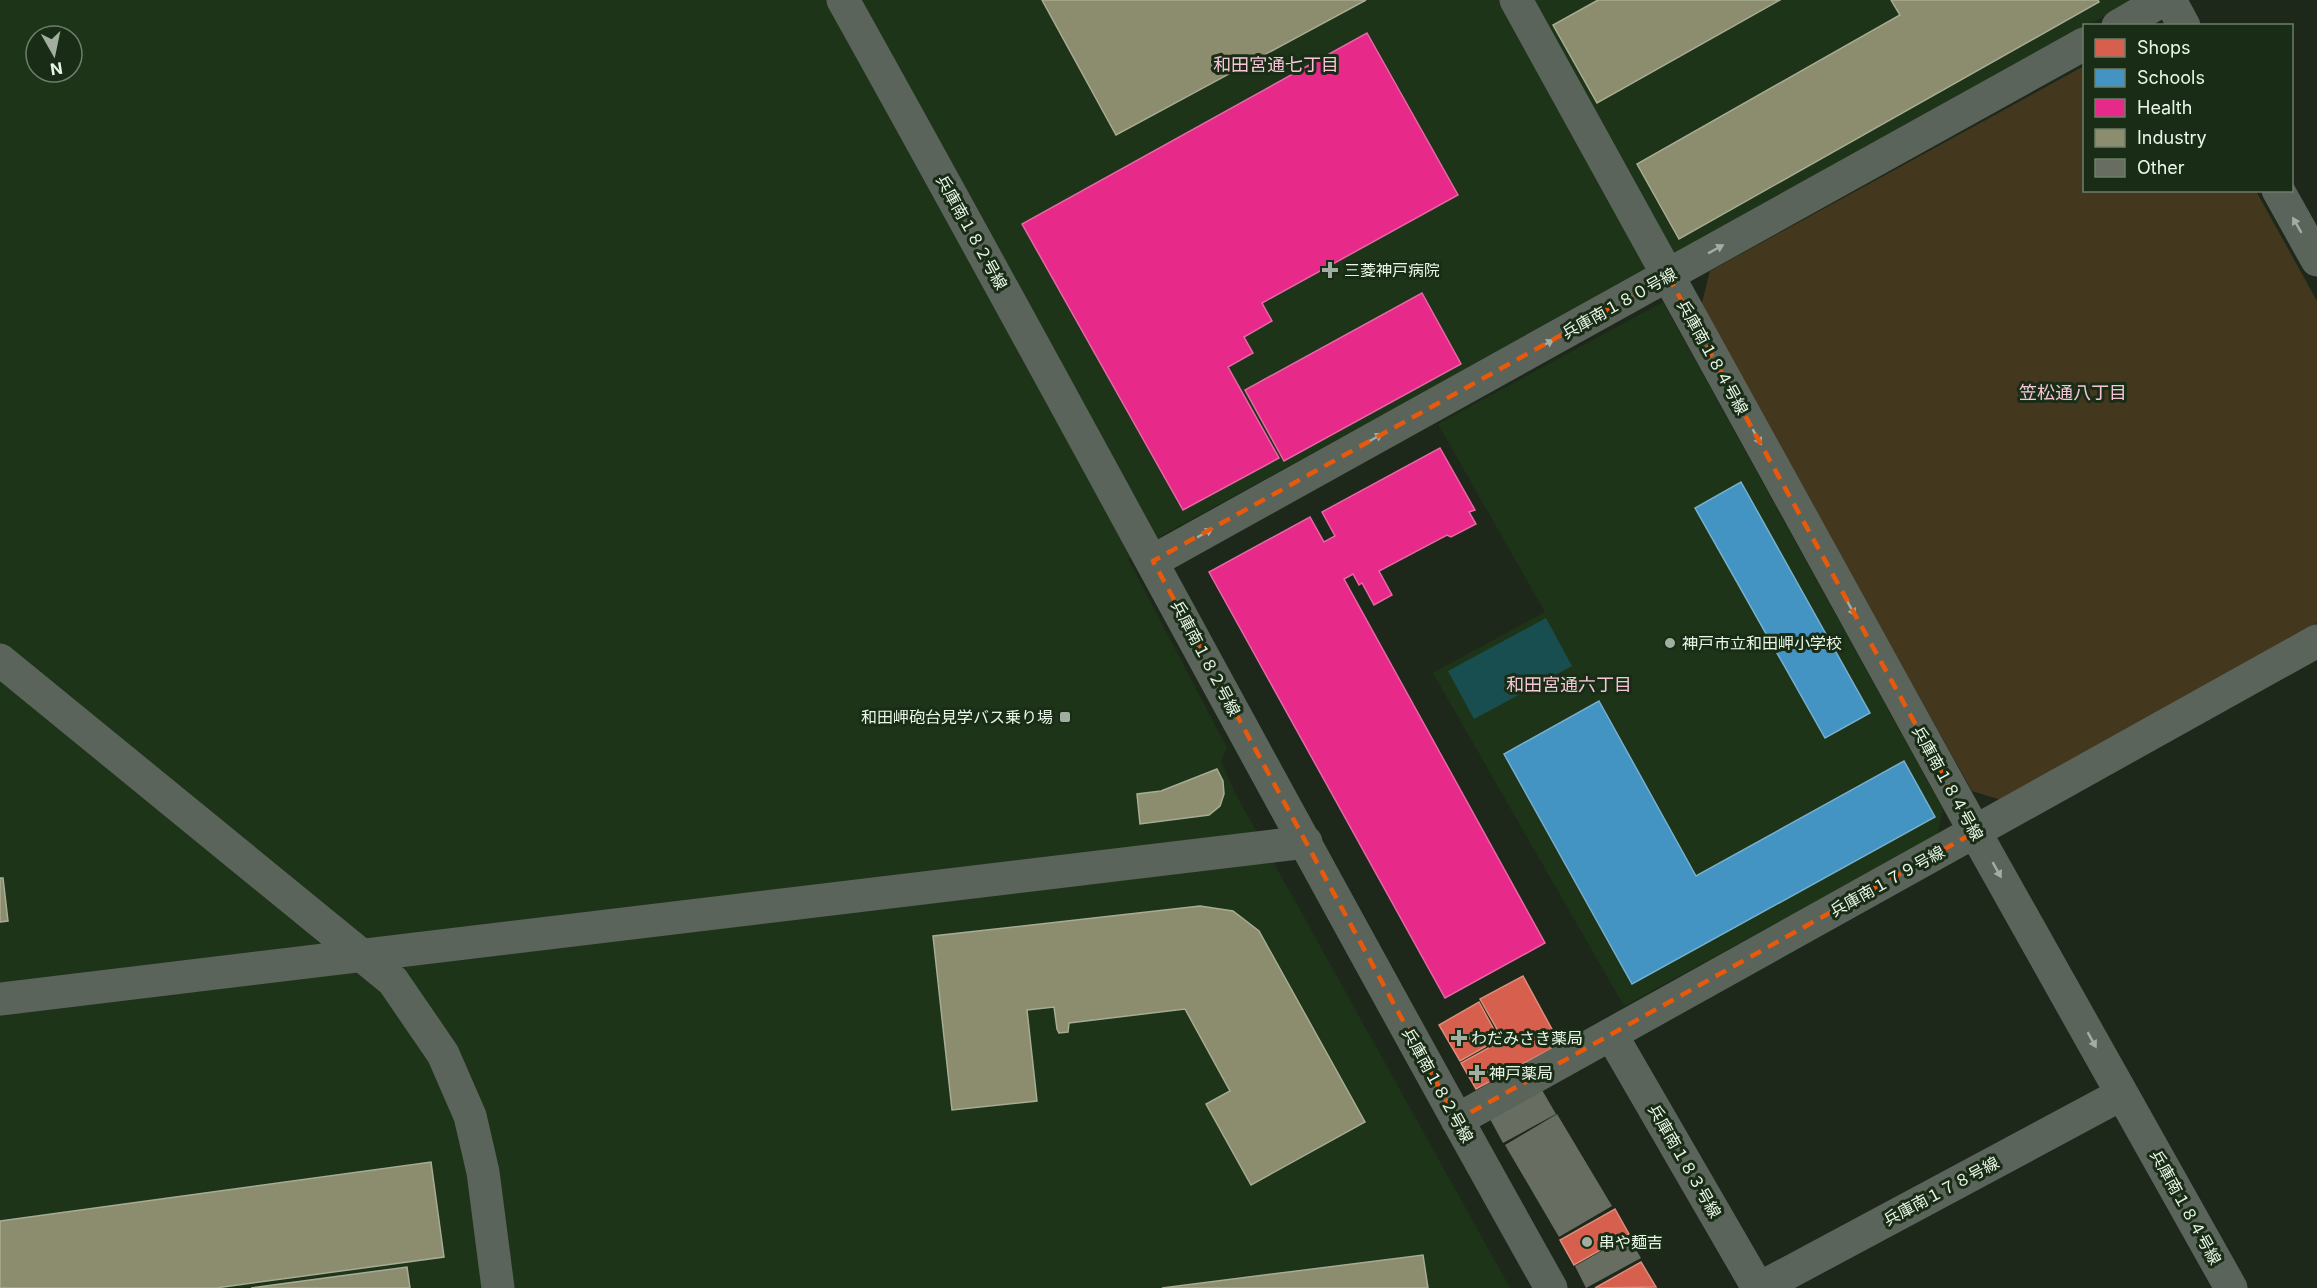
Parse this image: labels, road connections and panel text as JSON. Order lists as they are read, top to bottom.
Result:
{
  "streets": {
    "street": [
      "兵庫南１８２号線",
      "兵庫南１８０号線",
      "兵庫南１８４号線",
      "兵庫南１７９号線",
      "兵庫南１８３号線",
      "兵庫南１７８号線"
    ]
  },
  "crossings": [
    ["兵庫南１８２号線", "兵庫南１８０号線"],
    ["兵庫南１８２号線", "兵庫南１７９号線"],
    ["兵庫南１８０号線", "兵庫南１８４号線"],
    ["兵庫南１８４号線", "兵庫南１７９号線"],
    ["兵庫南１８４号線", "兵庫南１７８号線"],
    ["兵庫南１７９号線", "兵庫南１８３号線"],
    ["兵庫南１８３号線", "兵庫南１７８号線"]
  ],
  "one_way": ["兵庫南１８０号線", "兵庫南１８４号線"],
  "districts": ["和田宮通七丁目", "笠松通八丁目", "和田宮通六丁目"],
  "places": {
    "health": ["三菱神戸病院", "わだみさき薬局", "神戸薬局"],
    "other": ["神戸市立和田岬小学校", "串や麺吉"],
    "transit": ["和田岬砲台見学バス乗り場"]
  },
  "legend": [
    "Shops",
    "Schools",
    "Health",
    "Industry",
    "Other"
  ],
  "north": "bottom"
}
